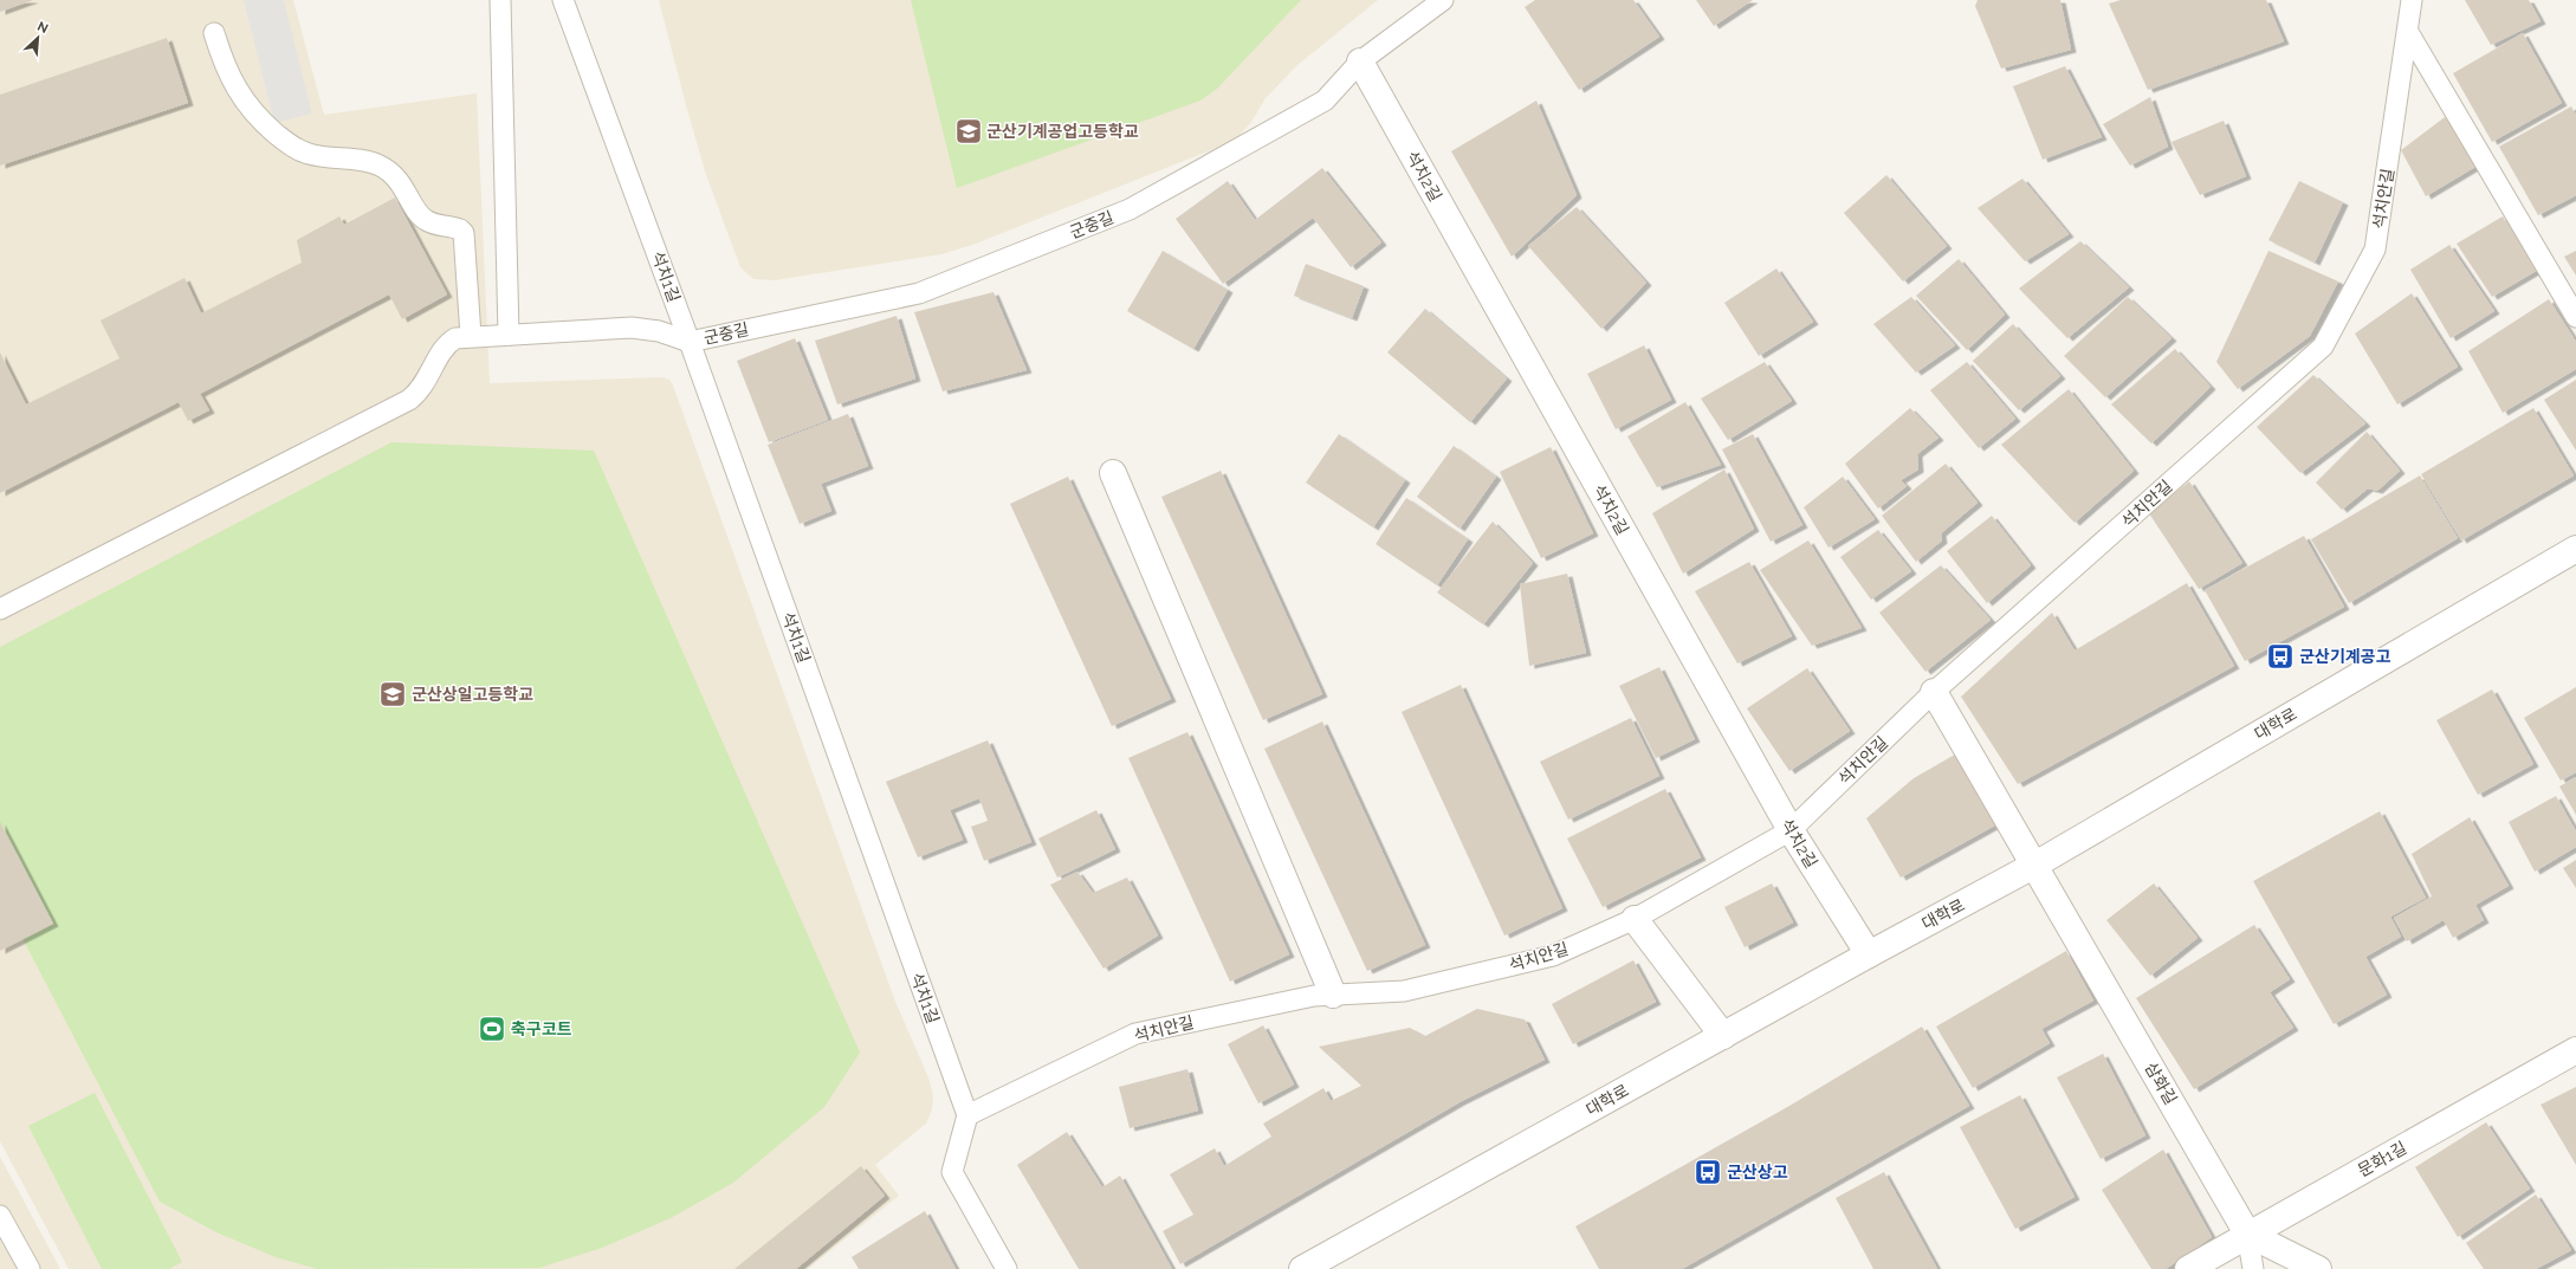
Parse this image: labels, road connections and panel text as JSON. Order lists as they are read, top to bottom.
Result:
{
  "streets": {
    "street": [
      "석치2길",
      "대학로",
      "삼화길",
      "문화1길"
    ],
    "lane": ["석치안길", "군중길", "석치1길"]
  },
  "crossings": [
    ["석치2길", "석치안길"],
    ["석치2길", "군중길"],
    ["석치2길", "대학로"],
    ["석치안길", "석치1길"],
    ["석치안길", "삼화길"],
    ["군중길", "석치1길"],
    ["대학로", "삼화길"],
    ["삼화길", "문화1길"]
  ],
  "places": {
    "school or university": ["군산기계공업고등학교", "군산상일고등학교"],
    "bus stop": ["군산기계공고", "군산상고"],
    "sports": ["축구코트"]
  },
  "north": "top right"
}
